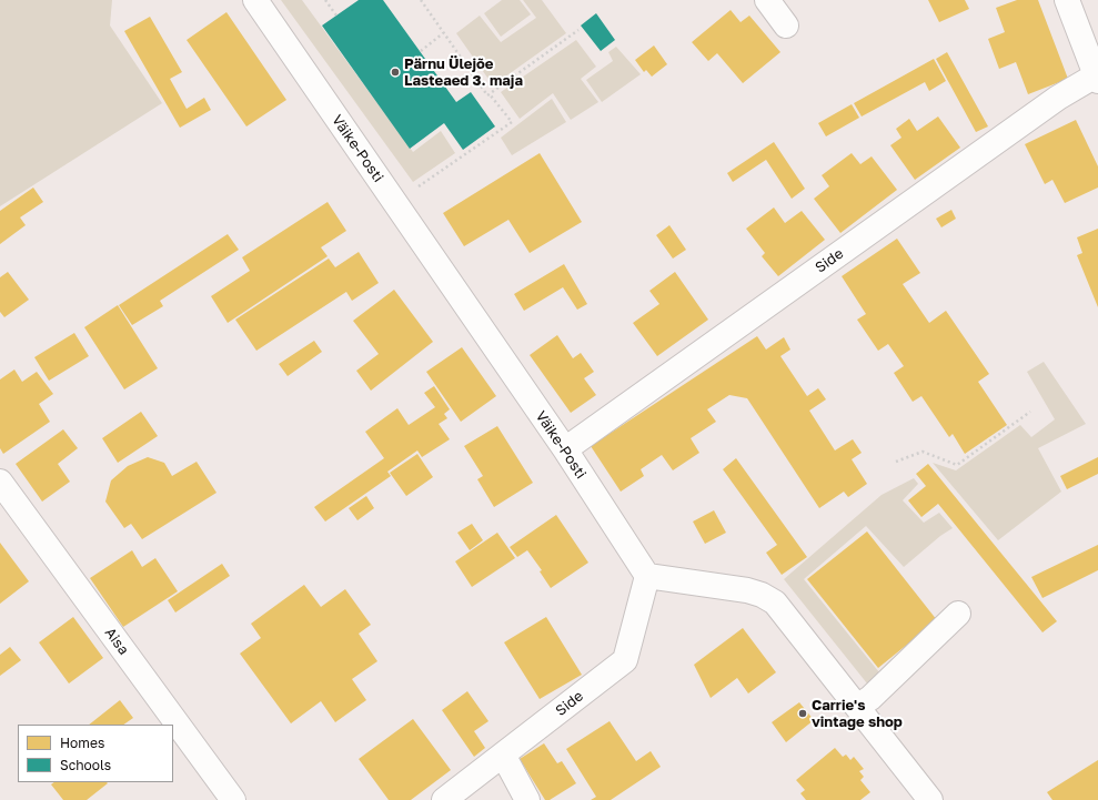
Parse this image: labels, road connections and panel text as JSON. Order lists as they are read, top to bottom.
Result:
{
  "streets": {
    "street": ["Väike-Posti", "Side", "Aisa"]
  },
  "crossings": [
    ["Väike-Posti", "Side"]
  ],
  "places": ["Pärnu Ülejõe Lasteaed 3. maja", "Carrie's vintage shop"],
  "legend": ["Homes", "Schools"]
}
